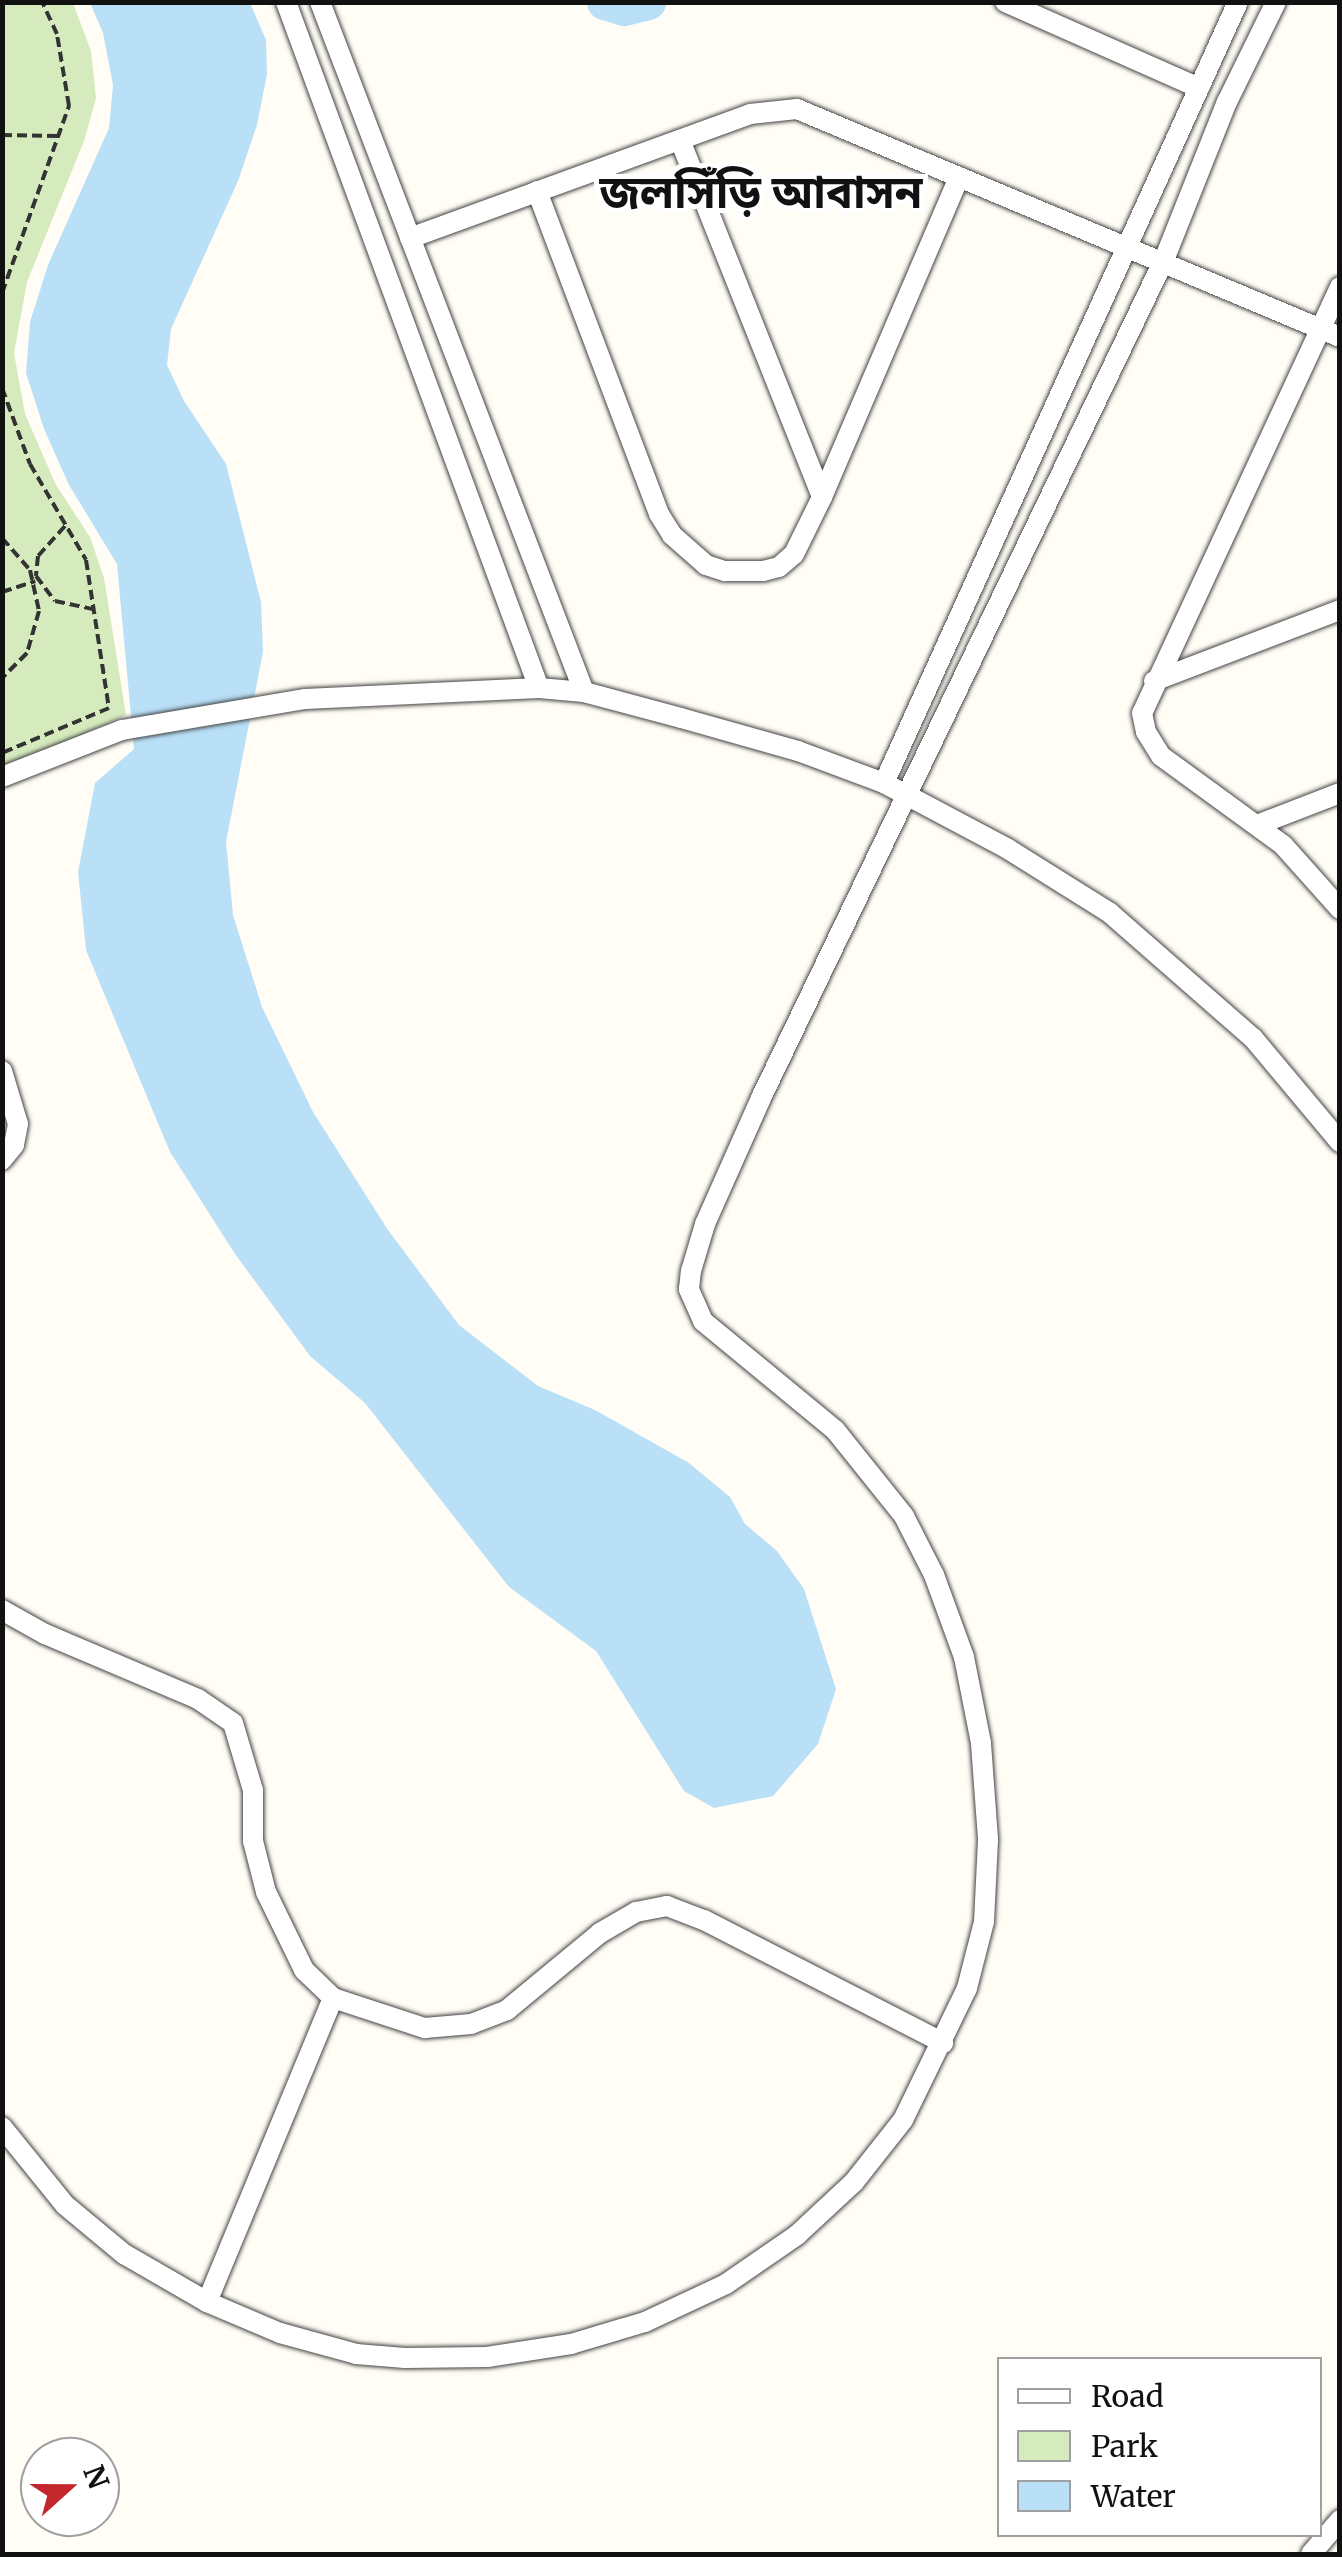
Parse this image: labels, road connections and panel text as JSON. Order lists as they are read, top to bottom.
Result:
{
  "districts": ["জলসিঁড়ি আবাসন"],
  "legend": ["Road", "Park", "Water"],
  "north": "right"
}
